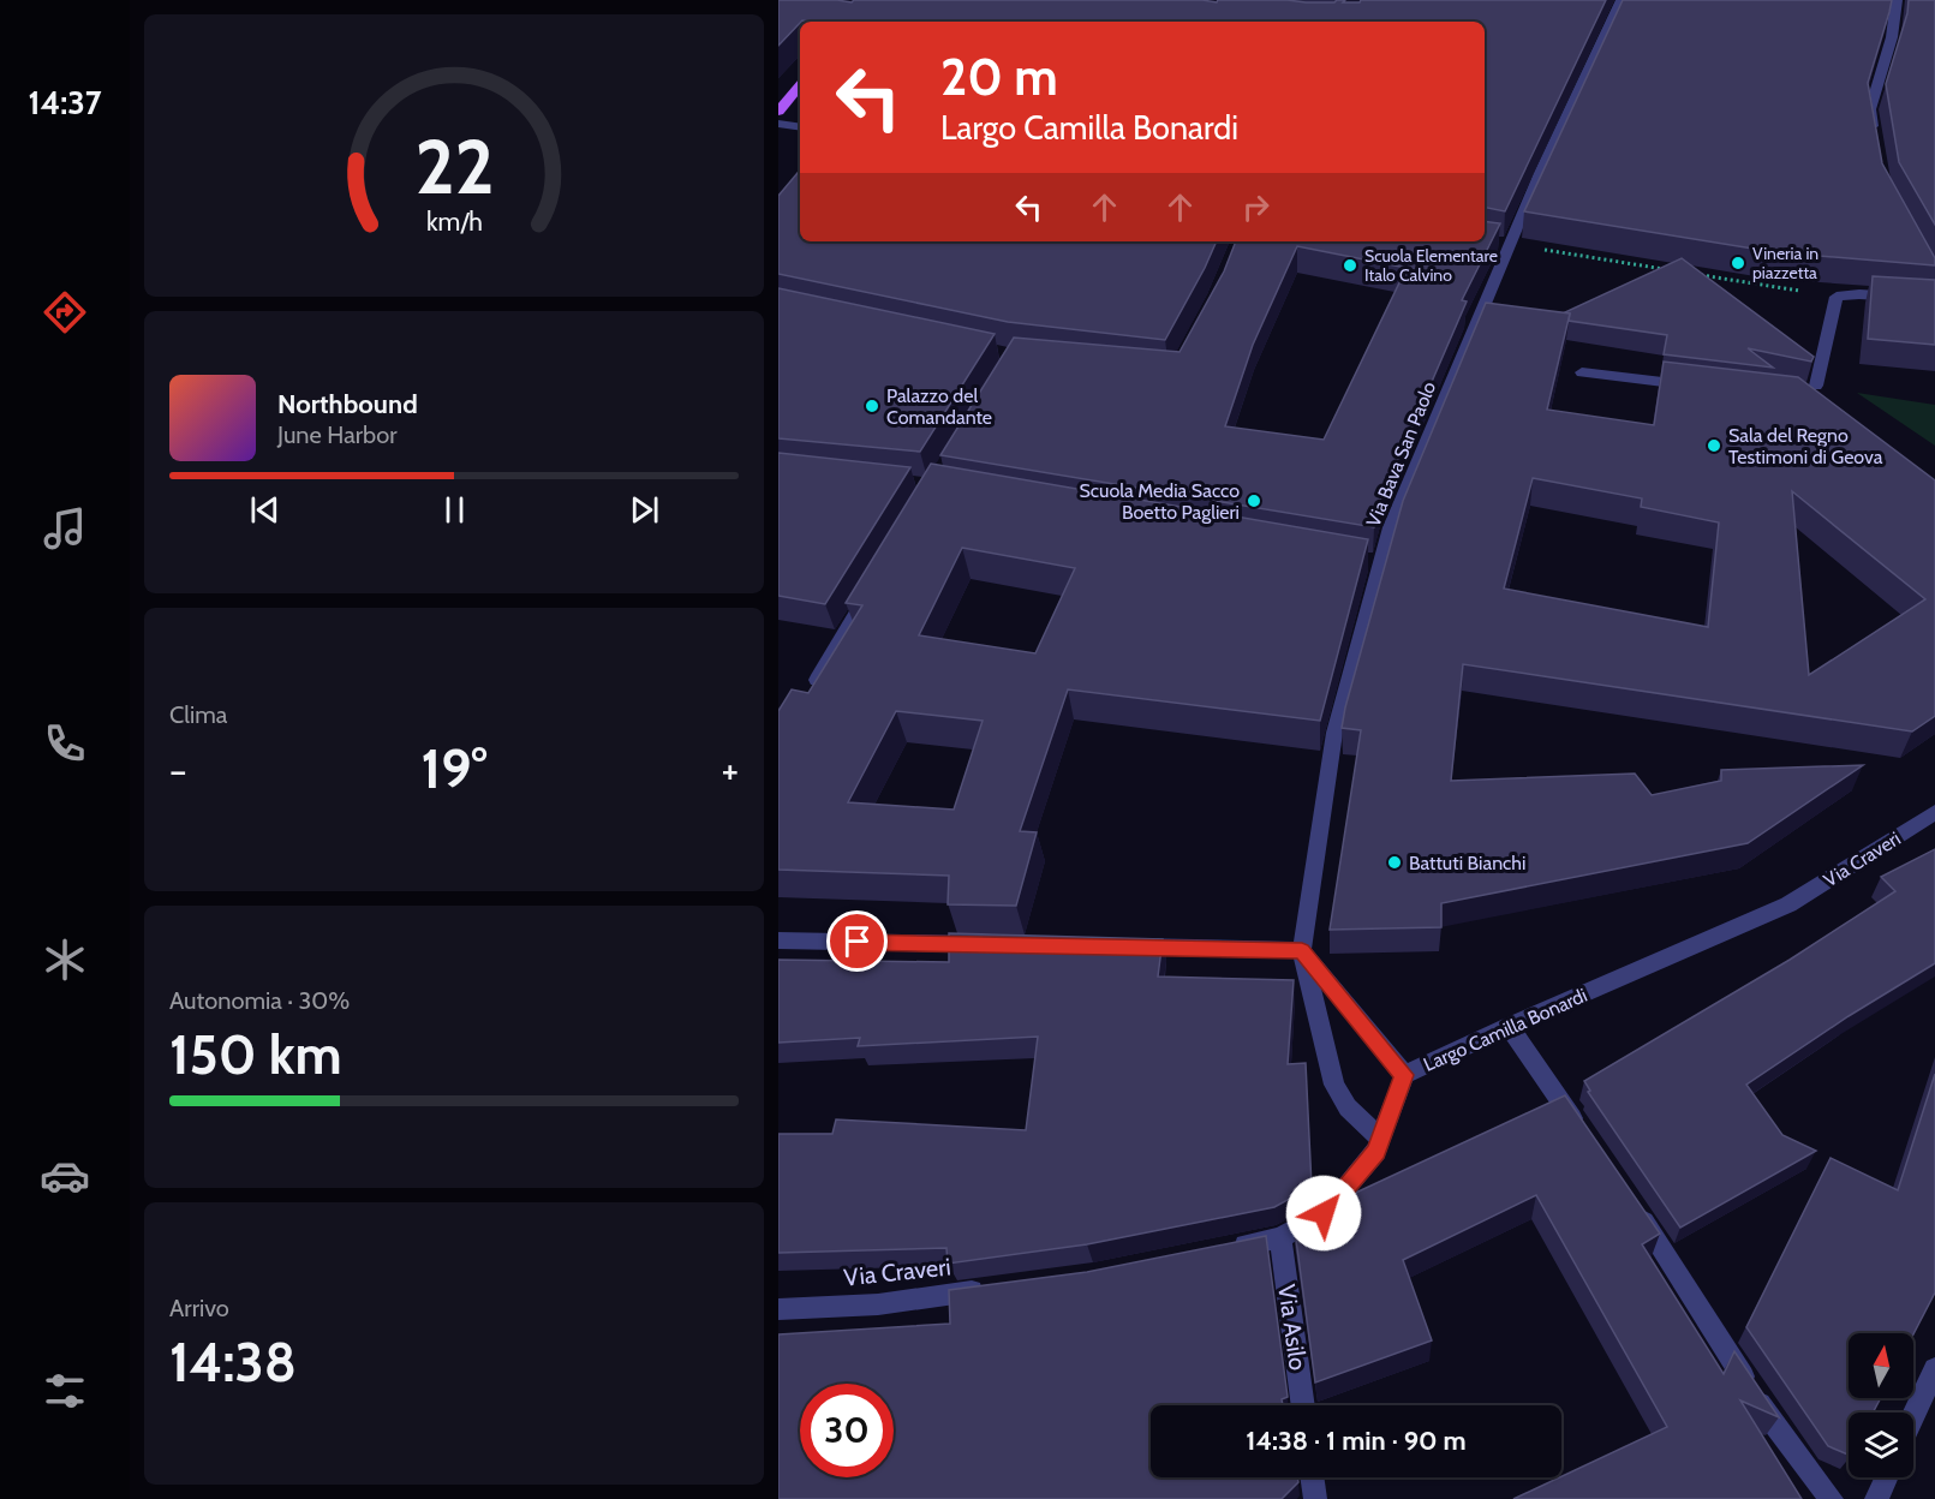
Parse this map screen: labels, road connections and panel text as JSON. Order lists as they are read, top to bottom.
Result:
{
  "streets": {
    "street": [
      "Via Bava San Paolo",
      "Via Craveri",
      "Largo Camilla Bonardi",
      "Via Asilo"
    ]
  },
  "crossings": [
    ["Via Bava San Paolo", "Largo Camilla Bonardi"],
    ["Via Craveri", "Largo Camilla Bonardi"]
  ],
  "places": [
    "Vineria in piazzetta",
    "Scuola Elementare Italo Calvino",
    "Palazzo del Comandante",
    "Sala del Regno Testimoni di Geova",
    "Scuola Media Sacco Boetto Paglieri",
    "Battuti Bianchi"
  ],
  "north": "top",
  "page": {
    "tabs": "14:37",
    "turn": ["20 m", "Largo Camilla Bonardi"],
    "song": ["Northbound", "June Harbor"],
    "tile": [
      "Clima",
      ["Autonomia · 30%", "150 km"],
      ["Arrivo", "14:38"]
    ],
    "heat": ["−", "19°", "+"],
    "limit": "30",
    "trip": "14:38 · 1 min · 90 m",
    "gauge": ["22", "km/h"]
  }
}
